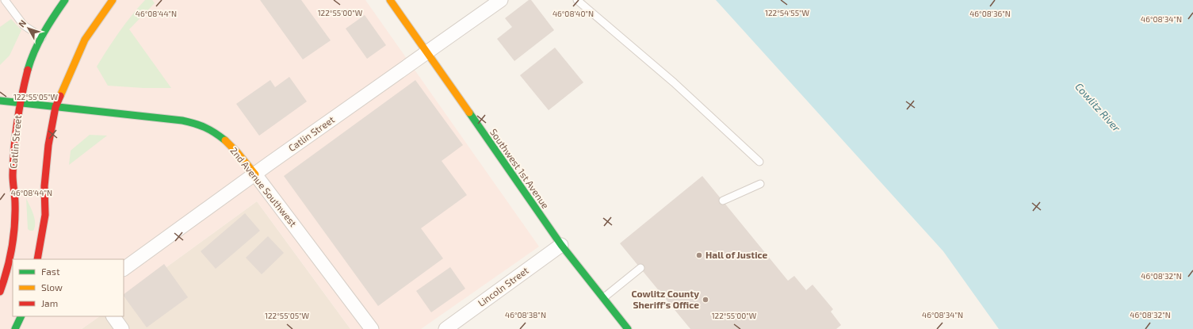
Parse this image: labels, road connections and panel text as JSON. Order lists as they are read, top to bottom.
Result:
{
  "streets": {
    "main road": ["Catlin Street", "Southwest 1st Avenue", "2nd Avenue Southwest"],
    "street": ["Lincoln Street"]
  },
  "crossings": [
    ["Catlin Street", "Southwest 1st Avenue"],
    ["Catlin Street", "2nd Avenue Southwest"],
    ["Southwest 1st Avenue", "Lincoln Street"]
  ],
  "water": ["Cowlitz River"],
  "places": ["Hall of Justice", "Cowlitz County Sheriff’s Office"],
  "legend": ["Fast", "Slow", "Jam"],
  "north": "top left",
  "coordinates": [
    "122°55'00\"W",
    "122°54'55\"W",
    "46°08'44\"N",
    "46°08'40\"N",
    "46°08'36\"N",
    "46°08'34\"N",
    "122°55'05\"W",
    "46°08'32\"N",
    "46°08'38\"N"
  ]
}
